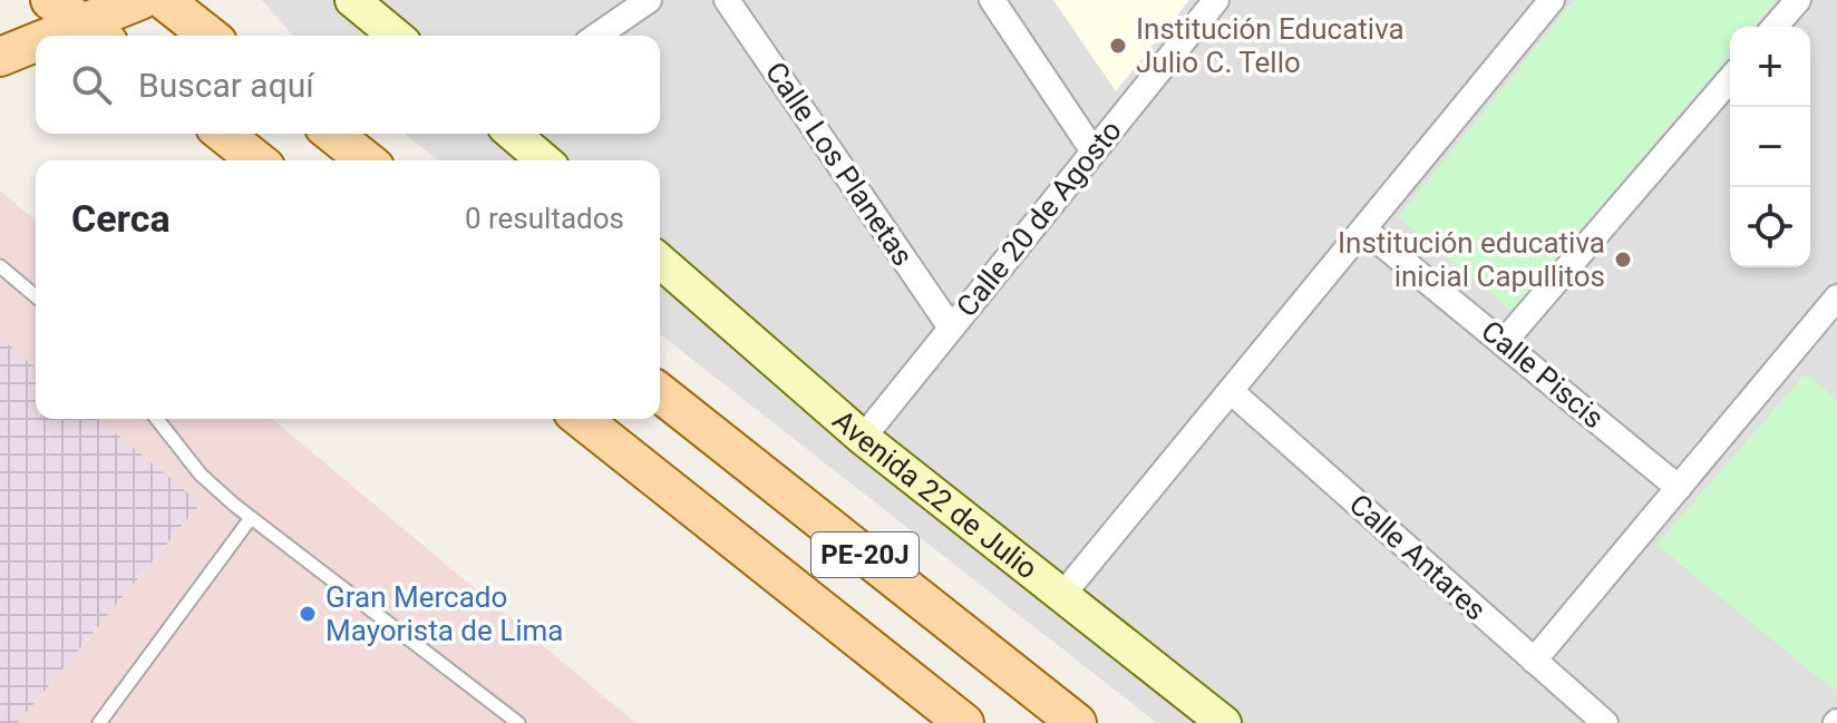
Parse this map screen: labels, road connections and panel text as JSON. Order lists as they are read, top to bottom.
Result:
{
  "streets": {
    "main road": ["PE-20J"],
    "street": [
      "Calle Los Planetas",
      "Calle 20 de Agosto",
      "Calle Piscis",
      "Avenida 22 de Julio",
      "Calle Antares"
    ]
  },
  "crossings": [
    ["Calle Los Planetas", "Calle 20 de Agosto"],
    ["Calle 20 de Agosto", "Avenida 22 de Julio"]
  ],
  "places": ["Institución Educativa Julio C. Tello", "Institución educativa inicial Capullitos", "Gran Mercado Mayorista de Lima"],
  "page": {
    "map_buttons": ["+", "−"],
    "search": "Buscar aquí",
    "heading": ["Cerca", "0 resultados"]
  }
}
